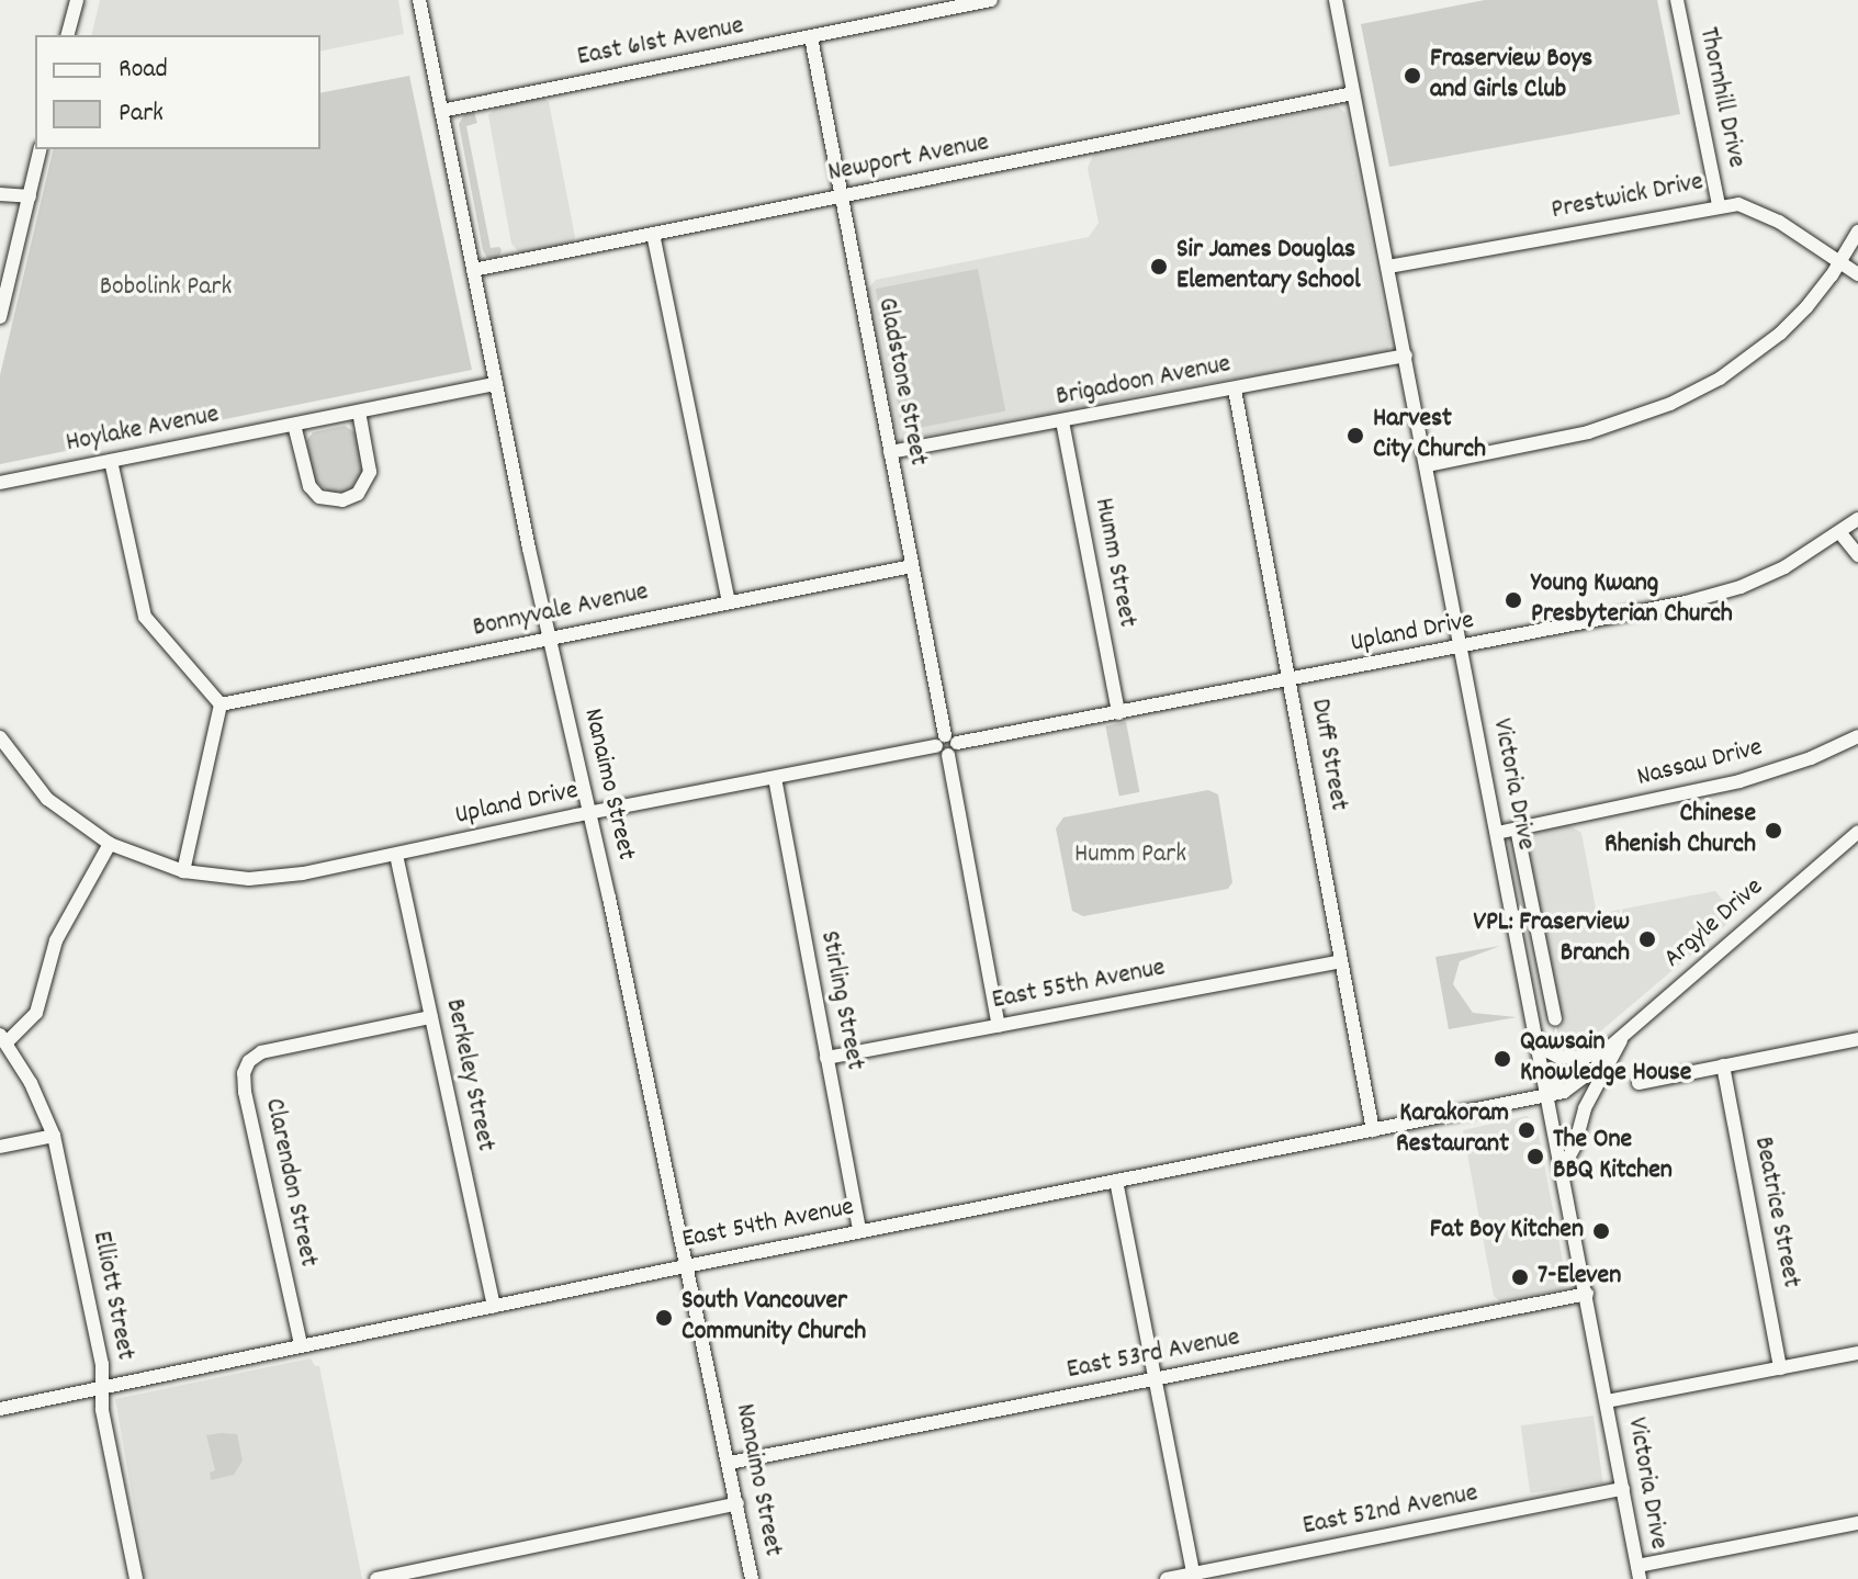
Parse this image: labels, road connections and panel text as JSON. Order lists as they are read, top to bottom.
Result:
{
  "streets": {
    "street": [
      "East 61st Avenue",
      "Thornhill Drive",
      "Newport Avenue",
      "Prestwick Drive",
      "Gladstone Street",
      "Brigadoon Avenue",
      "Hoylake Avenue",
      "Humm Street",
      "Bonnyvale Avenue",
      "Upland Drive",
      "Duff Street",
      "Nassau Drive",
      "Nanaimo Street",
      "Victoria Drive",
      "Argyle Drive",
      "East 55th Avenue",
      "Stirling Street",
      "Berkeley Street",
      "Clarendon Street",
      "Beatrice Street",
      "East 54th Avenue",
      "Elliott Street",
      "East 53rd Avenue",
      "East 52nd Avenue"
    ]
  },
  "crossings": [
    ["East 61st Avenue", "Gladstone Street"],
    ["East 61st Avenue", "Nanaimo Street"],
    ["Thornhill Drive", "Prestwick Drive"],
    ["Newport Avenue", "Gladstone Street"],
    ["Newport Avenue", "Nanaimo Street"],
    ["Newport Avenue", "Victoria Drive"],
    ["Prestwick Drive", "Victoria Drive"],
    ["Gladstone Street", "Brigadoon Avenue"],
    ["Gladstone Street", "Bonnyvale Avenue"],
    ["Gladstone Street", "Upland Drive"],
    ["Gladstone Street", "East 55th Avenue"],
    ["Brigadoon Avenue", "Humm Street"],
    ["Brigadoon Avenue", "Duff Street"],
    ["Brigadoon Avenue", "Victoria Drive"],
    ["Hoylake Avenue", "Nanaimo Street"],
    ["Humm Street", "Upland Drive"],
    ["Bonnyvale Avenue", "Nanaimo Street"],
    ["Upland Drive", "Duff Street"],
    ["Upland Drive", "Nanaimo Street"],
    ["Upland Drive", "Victoria Drive"],
    ["Upland Drive", "Stirling Street"],
    ["Upland Drive", "Berkeley Street"],
    ["Duff Street", "East 55th Avenue"],
    ["Duff Street", "East 54th Avenue"],
    ["Nassau Drive", "Victoria Drive"],
    ["Nanaimo Street", "East 54th Avenue"],
    ["Nanaimo Street", "East 53rd Avenue"],
    ["Victoria Drive", "Argyle Drive"],
    ["Victoria Drive", "East 54th Avenue"],
    ["Victoria Drive", "East 53rd Avenue"],
    ["Victoria Drive", "East 52nd Avenue"],
    ["Argyle Drive", "East 54th Avenue"],
    ["East 55th Avenue", "Stirling Street"],
    ["Stirling Street", "East 54th Avenue"],
    ["Berkeley Street", "Clarendon Street"],
    ["Berkeley Street", "East 54th Avenue"],
    ["Clarendon Street", "East 54th Avenue"],
    ["East 54th Avenue", "Elliott Street"]
  ],
  "parks": ["Bobolink Park", "Humm Park"],
  "places": [
    "Fraserview Boys and Girls Club",
    "Sir James Douglas Elementary School",
    "Harvest City Church",
    "Young Kwang Presbyterian Church",
    "Chinese Rhenish Church",
    "VPL: Fraserview Branch",
    "Qawsain Knowledge House",
    "Karakoram Restaurant",
    "The One BBQ Kitchen",
    "Fat Boy Kitchen",
    "7-Eleven",
    "South Vancouver Community Church"
  ],
  "legend": ["Road", "Park"]
}
